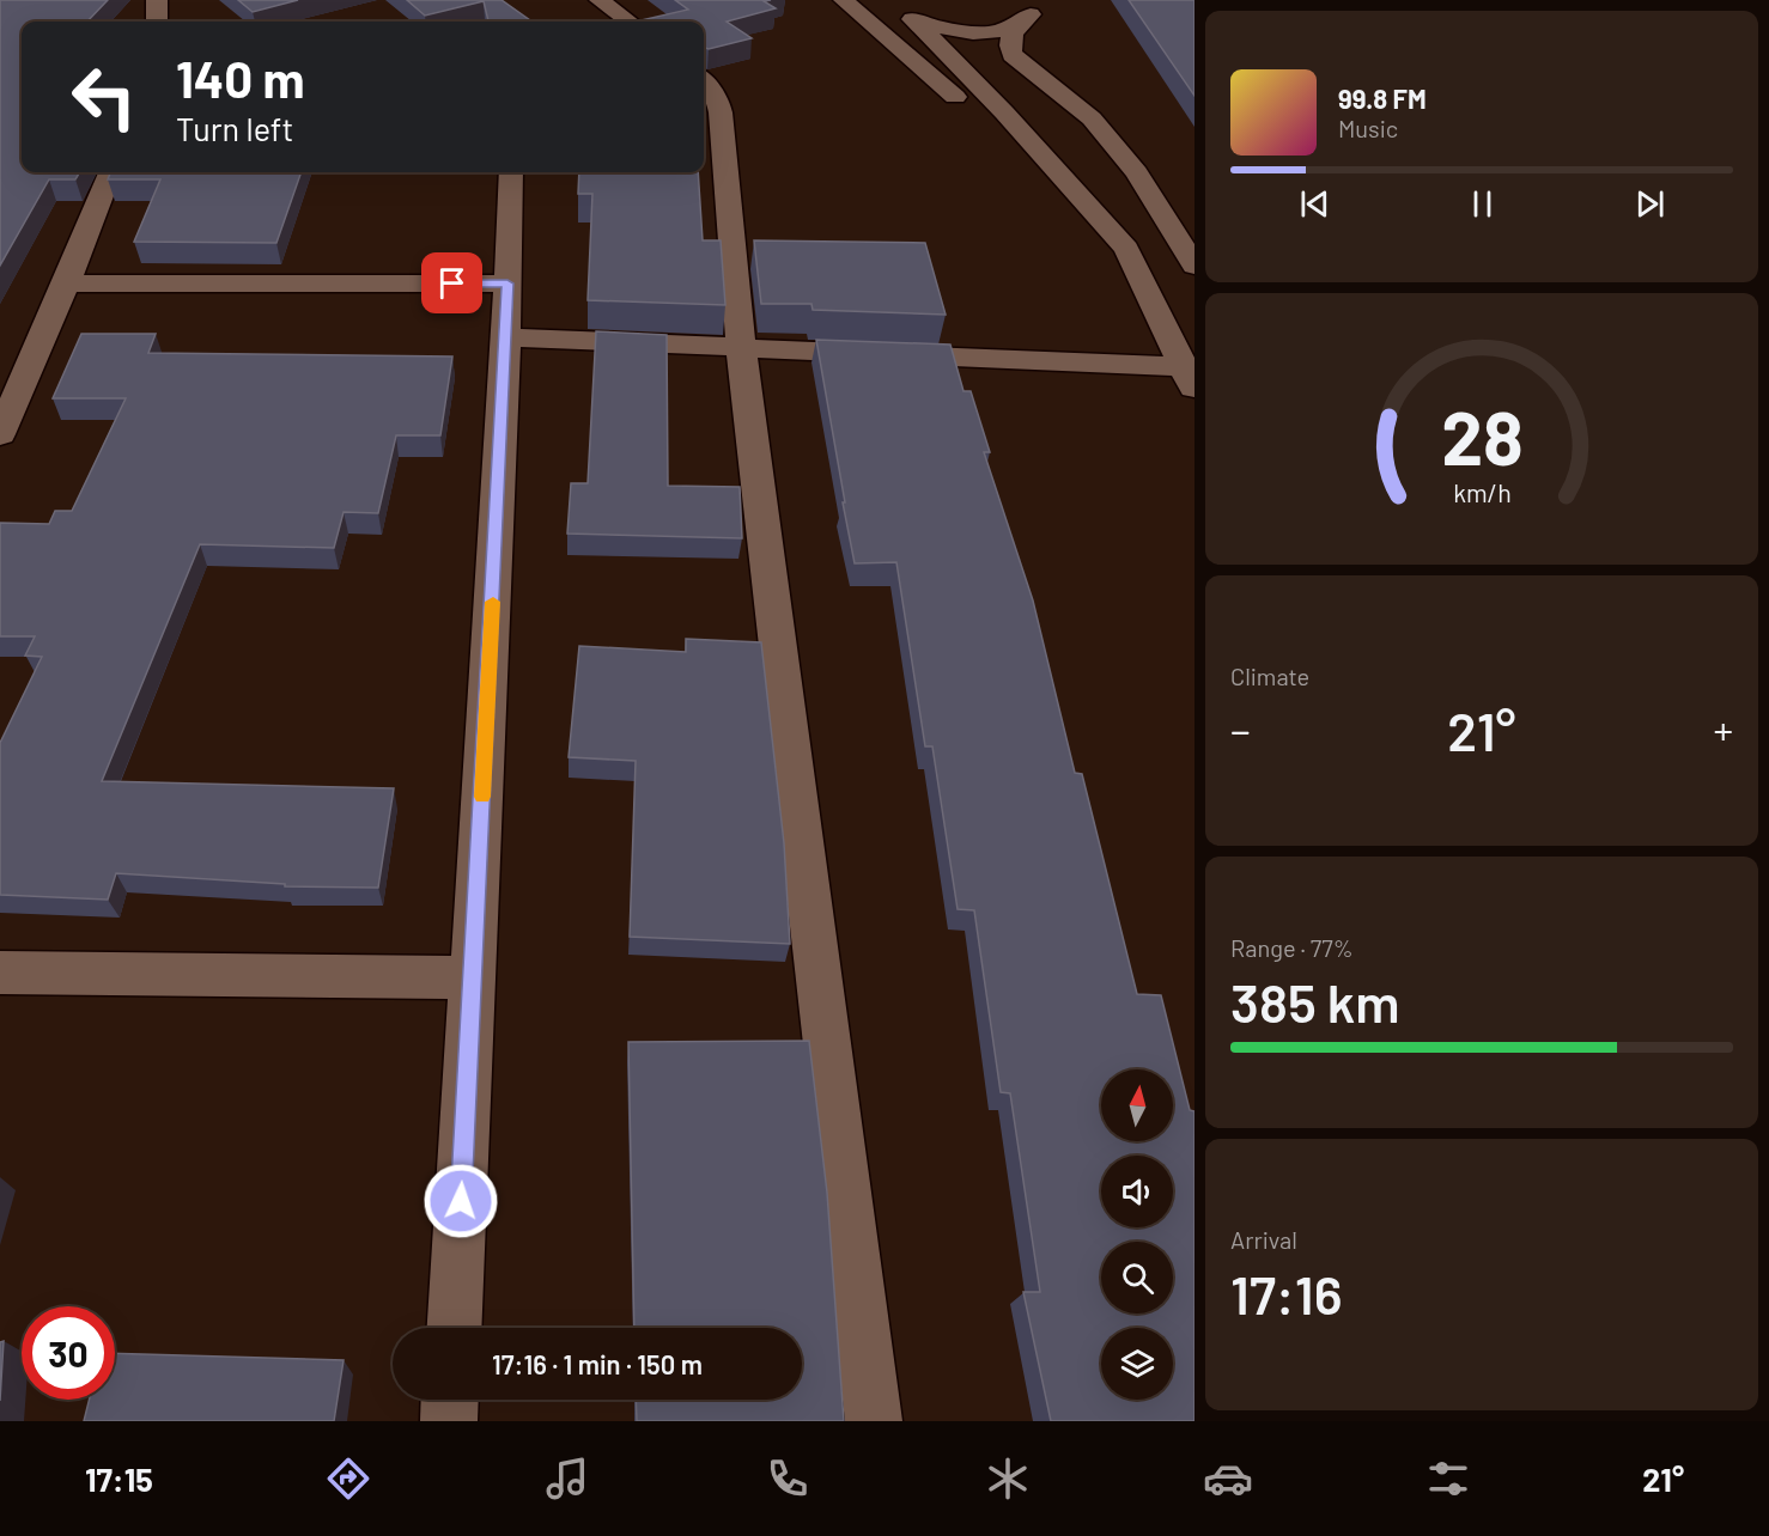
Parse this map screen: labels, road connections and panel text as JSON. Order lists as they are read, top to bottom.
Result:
{
  "north": "top",
  "page": {
    "turn": ["140 m", "Turn left"],
    "song": ["99.8 FM", "Music"],
    "tile": [
      "Climate",
      ["Range · 77%", "385 km"],
      ["Arrival", "17:16"]
    ],
    "heat": ["−", "21°", "+"],
    "limit": "30",
    "trip": "17:16 · 1 min · 150 m",
    "tabs": ["17:15", "21°"],
    "gauge": ["28", "km/h"]
  }
}
